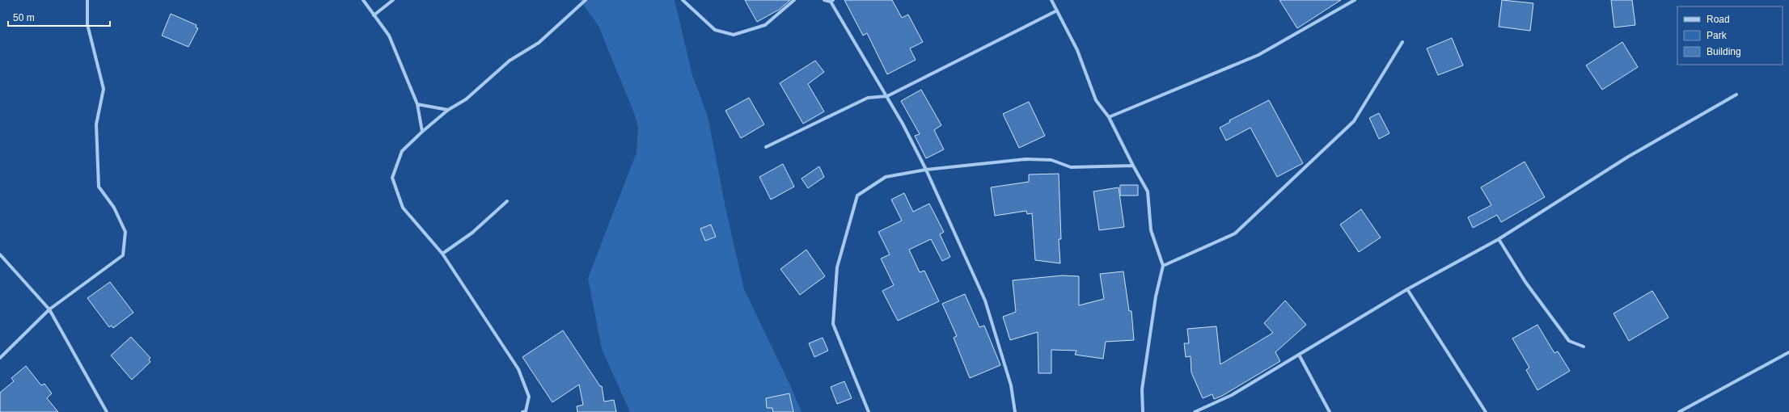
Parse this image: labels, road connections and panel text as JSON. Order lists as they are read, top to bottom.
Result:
{
  "legend": ["Road", "Park", "Building"],
  "scale_bar": "50 m"
}
